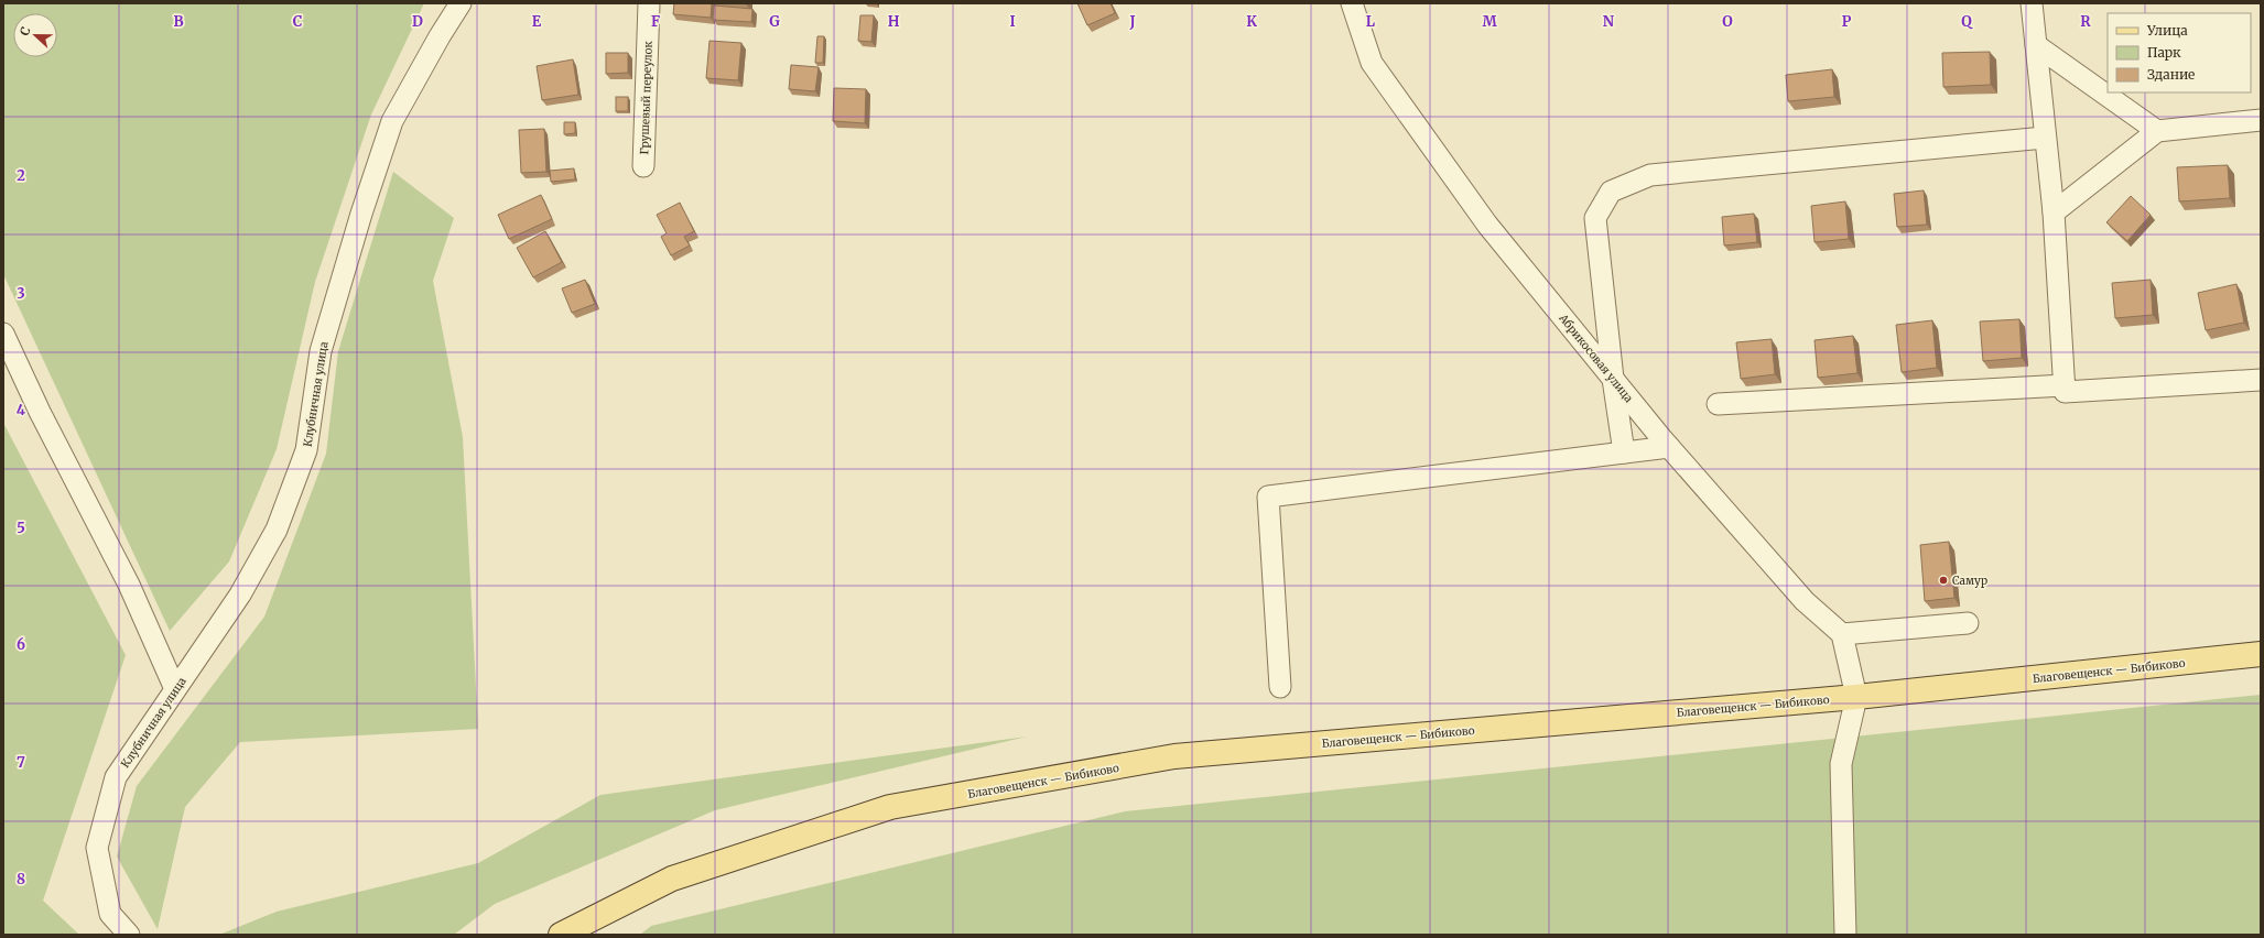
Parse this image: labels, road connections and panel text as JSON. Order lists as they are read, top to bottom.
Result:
{
  "streets": {
    "main road": ["Благовещенск — Бибиково"],
    "street": ["Грушевый переулок", "Абрикосовая улица", "Клубничная улица"]
  },
  "places": ["Самур"],
  "legend": ["Улица", "Парк", "Здание"],
  "north": "left",
  "grid": {
    "columns": [
      "B",
      "C",
      "D",
      "E",
      "F",
      "G",
      "H",
      "I",
      "J",
      "K",
      "L",
      "M",
      "N",
      "O",
      "P",
      "Q",
      "R"
    ],
    "rows": [
      "2",
      "3",
      "4",
      "5",
      "6",
      "7",
      "8"
    ]
  }
}
